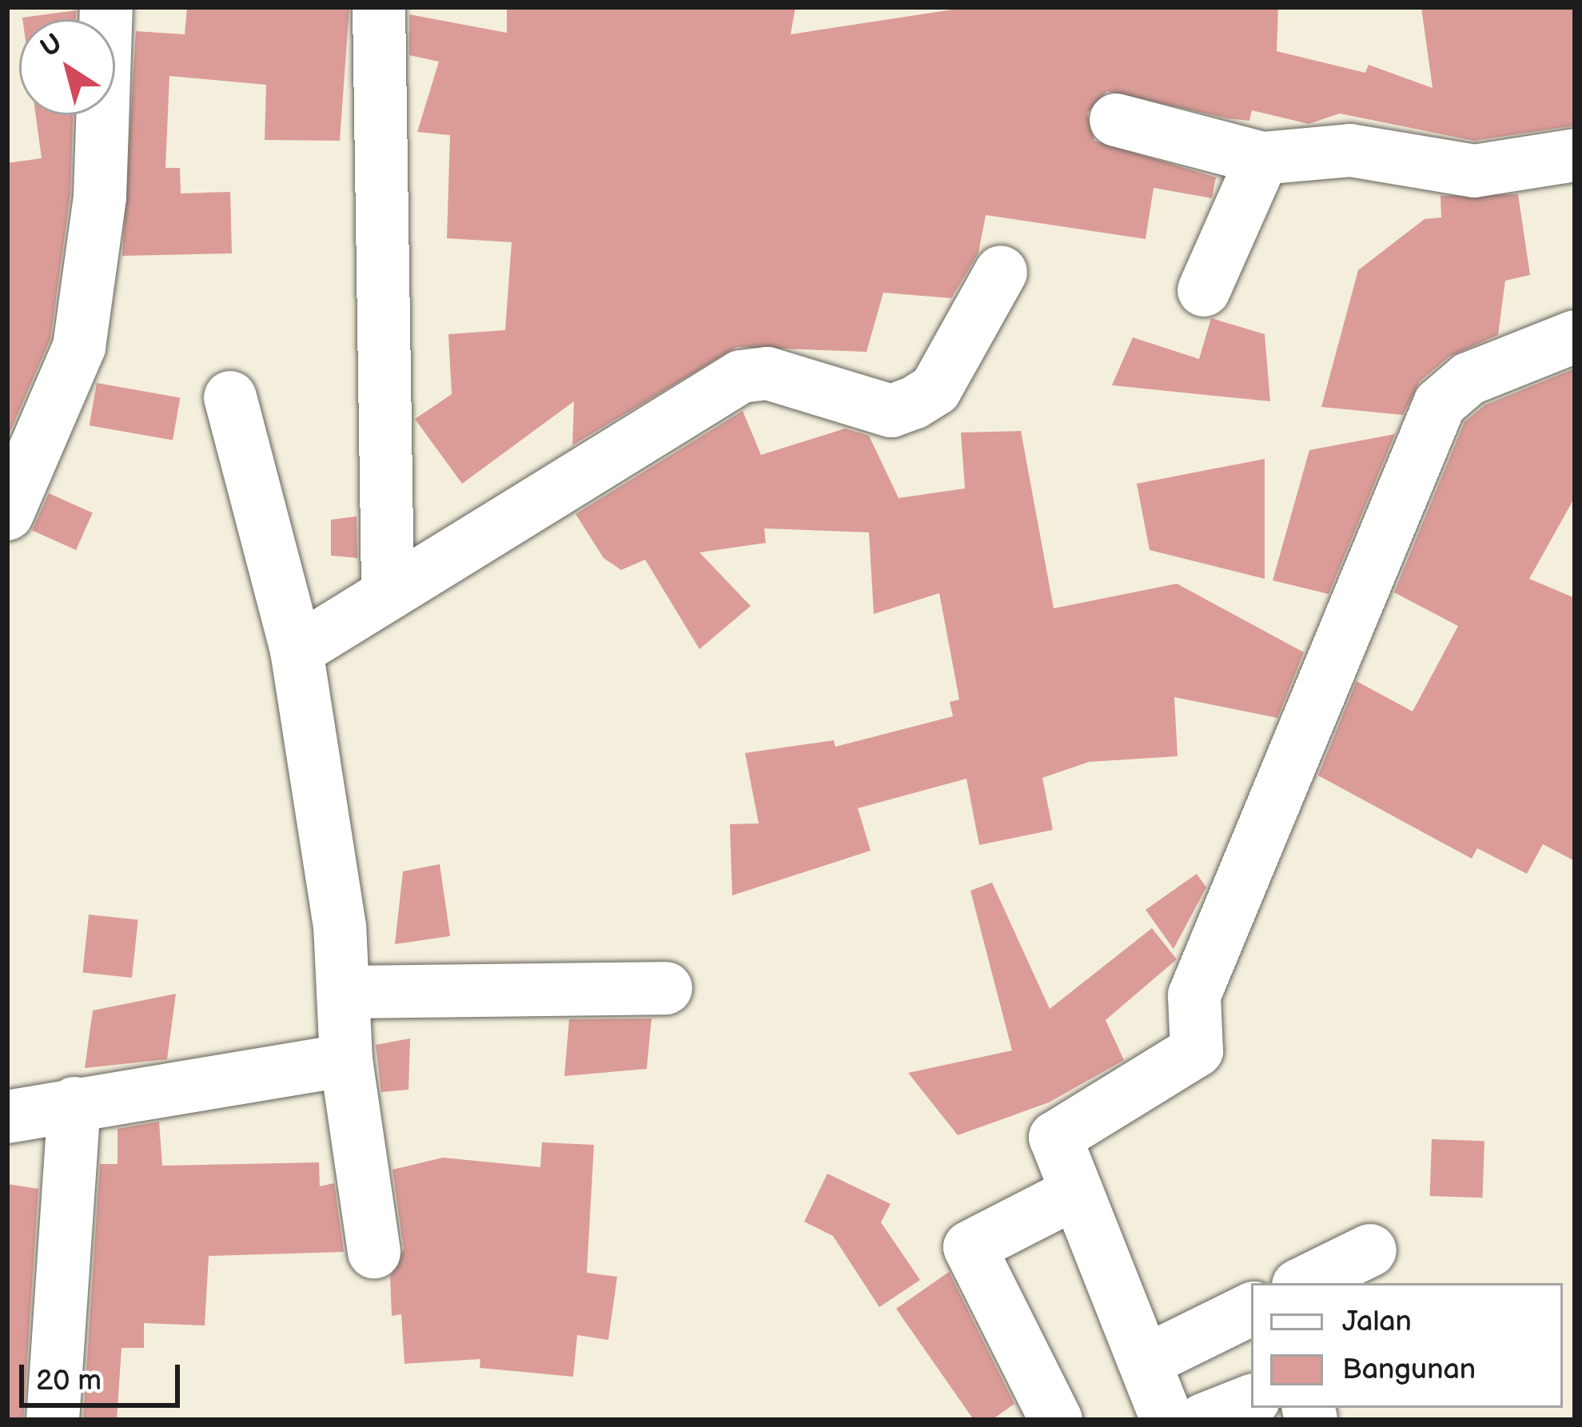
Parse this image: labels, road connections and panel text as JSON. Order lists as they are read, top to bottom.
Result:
{
  "legend": ["Jalan", "Bangunan"],
  "scale_bar": "20 m",
  "north": "top left"
}
